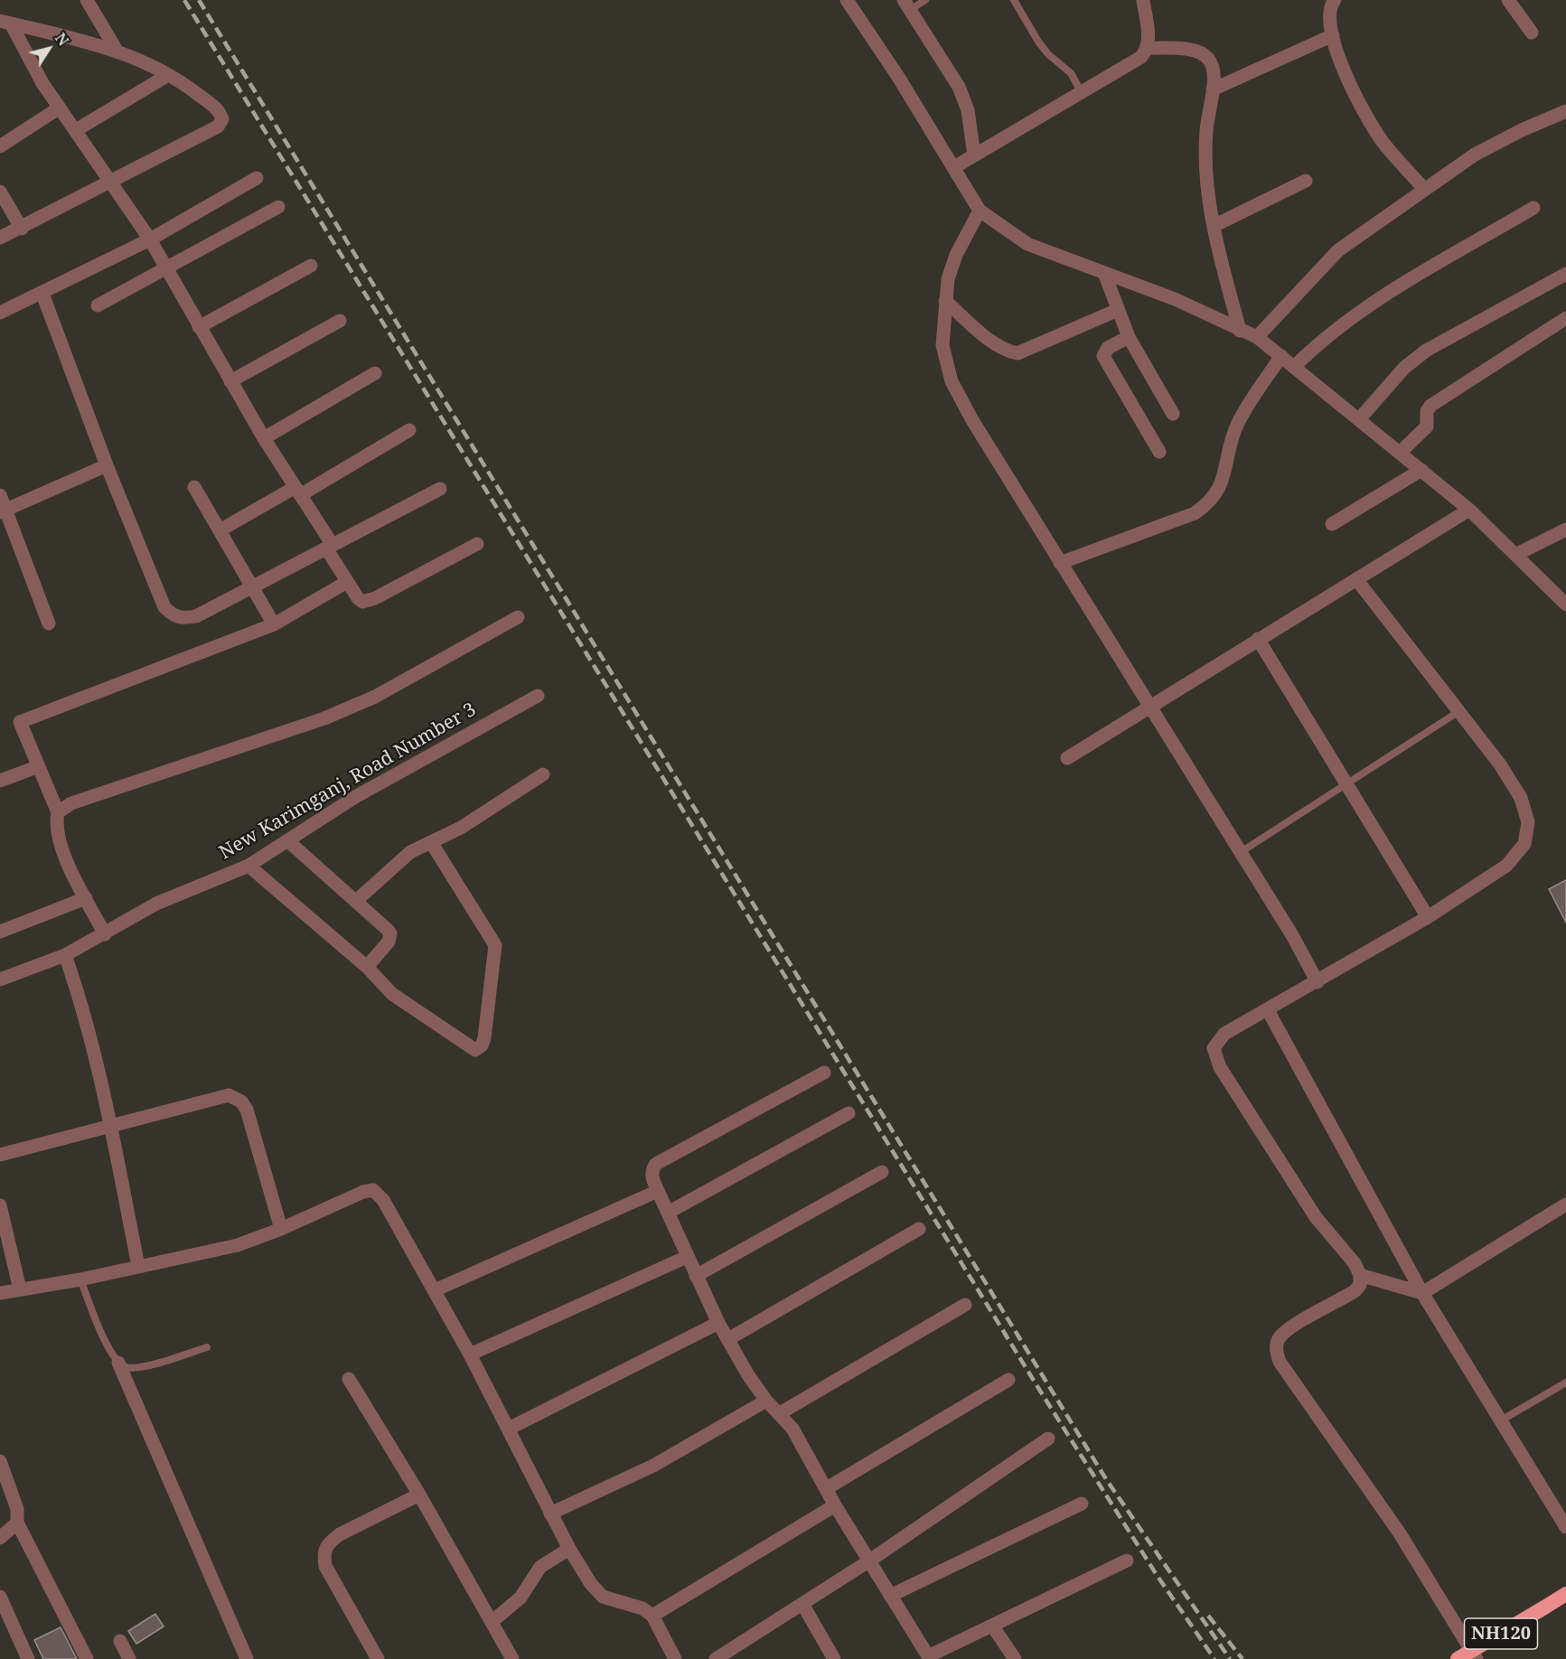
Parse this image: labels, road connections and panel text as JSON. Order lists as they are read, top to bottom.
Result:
{
  "streets": {
    "highway": ["NH120"],
    "street": ["New Karimganj, Road Number 3"]
  },
  "north": "top right"
}
